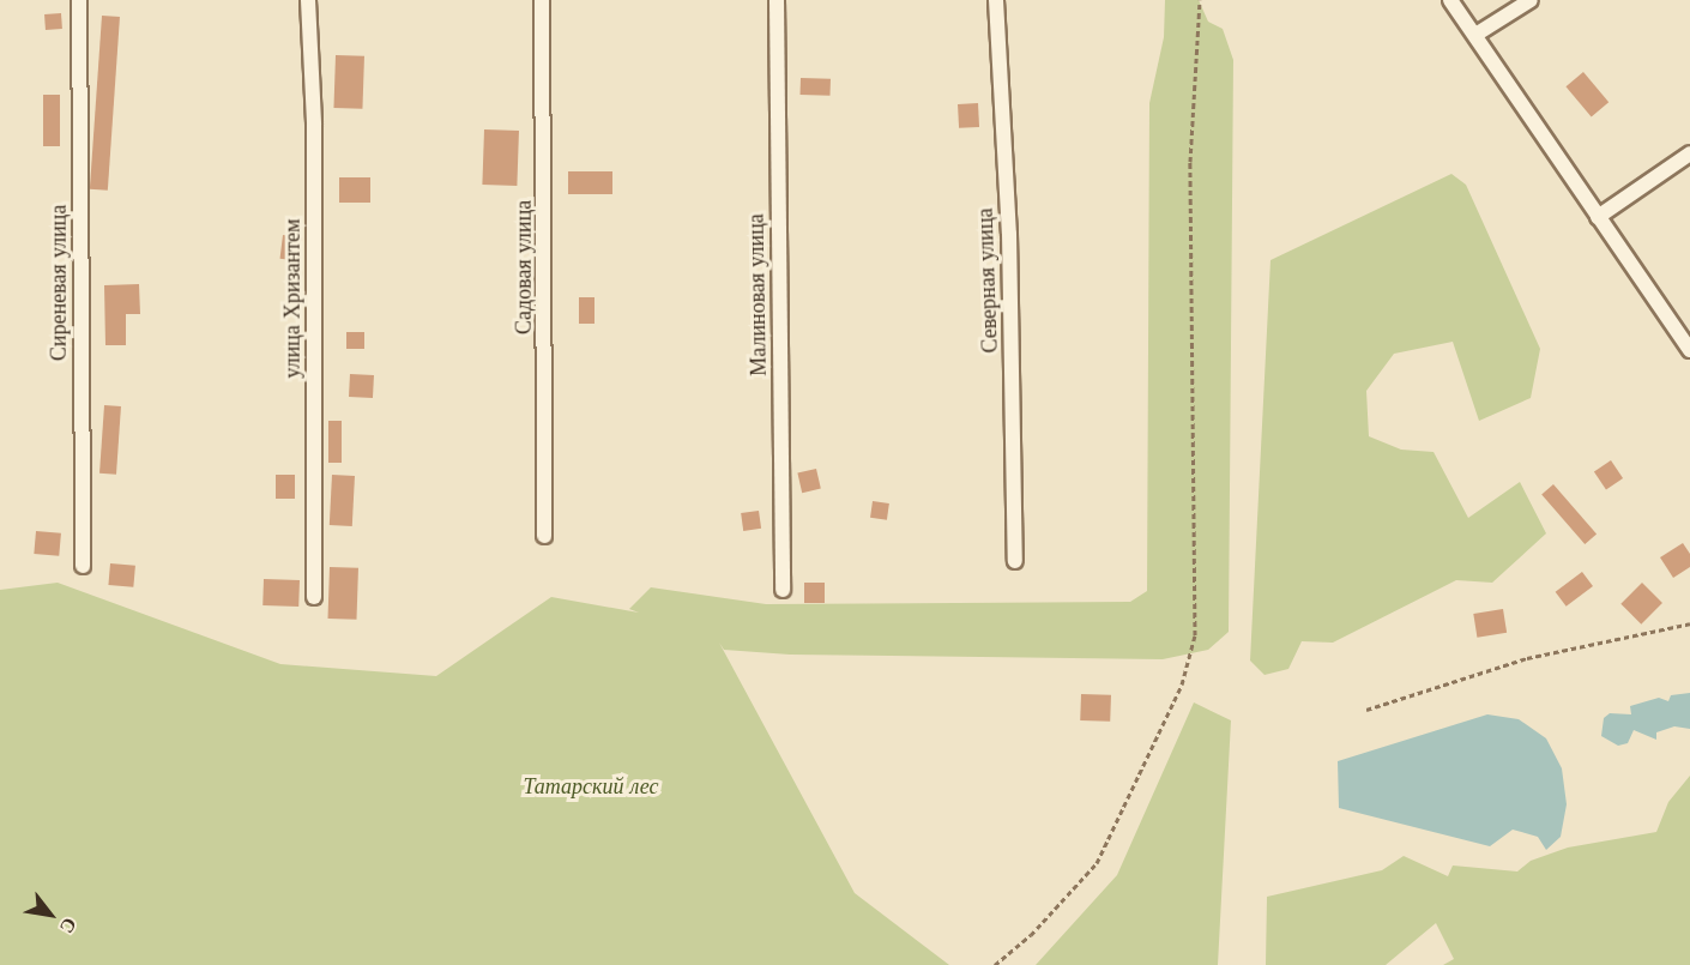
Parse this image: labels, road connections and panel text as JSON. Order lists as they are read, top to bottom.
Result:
{
  "streets": {
    "street": [
      "Садовая улица",
      "Северная улица",
      "Сиреневая улица",
      "Малиновая улица",
      "улица Хризантем"
    ]
  },
  "parks": ["Татарский лес"],
  "north": "bottom right"
}
